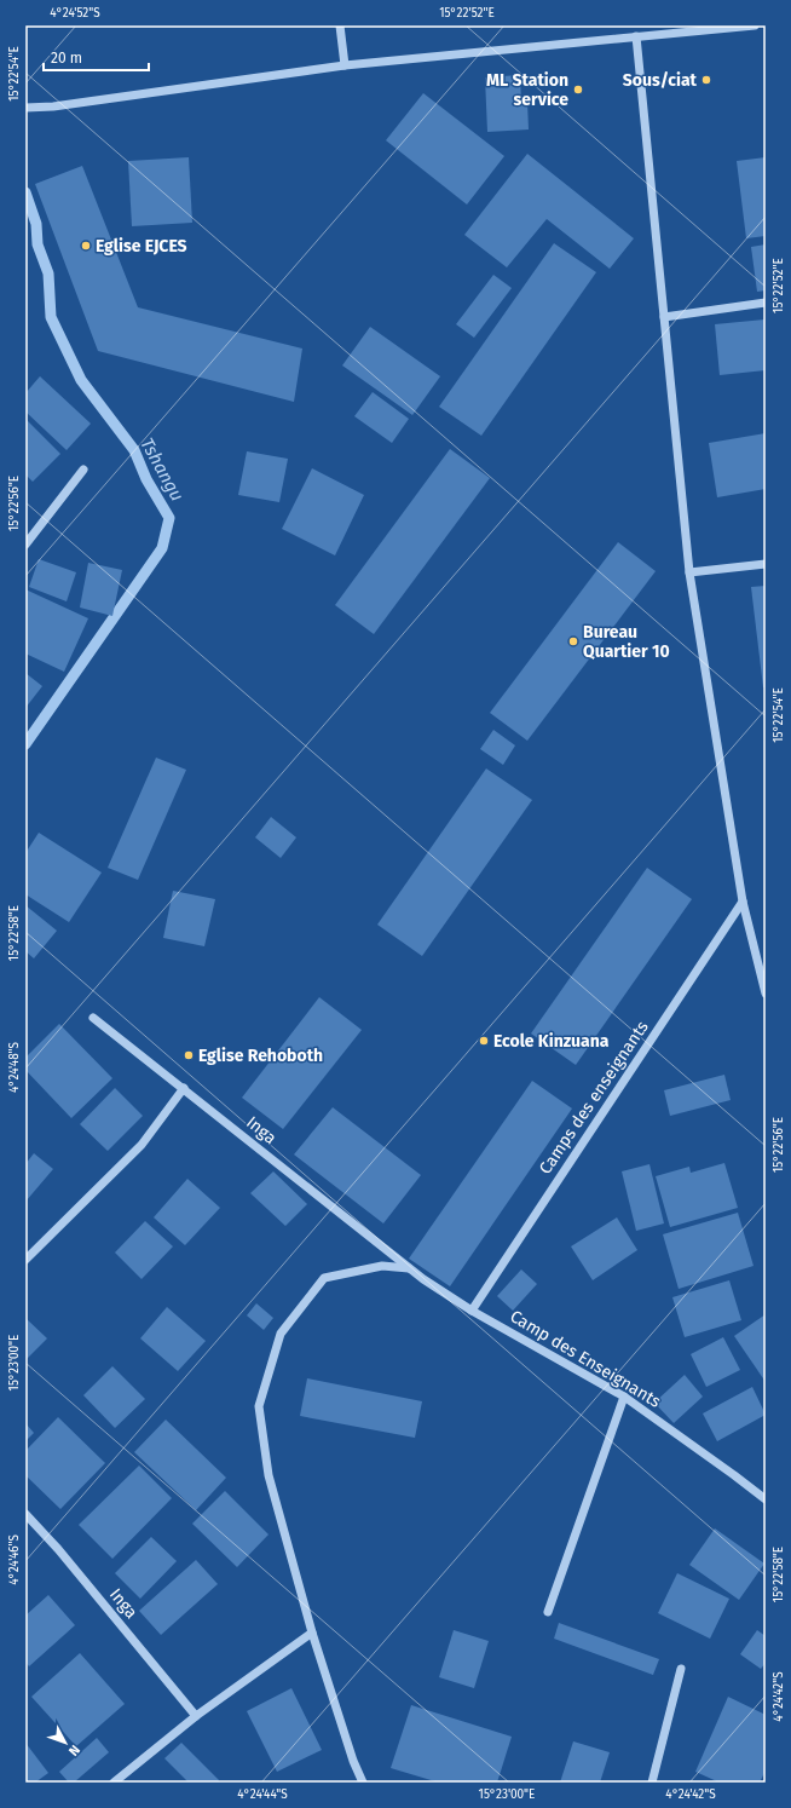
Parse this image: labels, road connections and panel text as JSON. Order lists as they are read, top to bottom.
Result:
{
  "streets": {
    "street": ["Camps des enseignants", "Inga", "Camp des Enseignants"]
  },
  "crossings": [
    ["Camps des enseignants", "Camp des Enseignants"],
    ["Inga", "Camp des Enseignants"]
  ],
  "water": ["Tshangu"],
  "places": [
    "Sous/ciat",
    "ML Station service",
    "Eglise EJCES",
    "Bureau Quartier 10",
    "Ecole Kinzuana",
    "Eglise Rehoboth"
  ],
  "scale_bar": "20 m",
  "north": "bottom right",
  "coordinates": [
    "4°24'52\"S",
    "15°22'52\"E",
    "15°22'54\"E",
    "15°22'56\"E",
    "15°22'58\"E",
    "4°24'48\"S",
    "15°23'00\"E",
    "4°24'46\"S",
    "4°24'42\"S",
    "4°24'44\"S"
  ]
}
